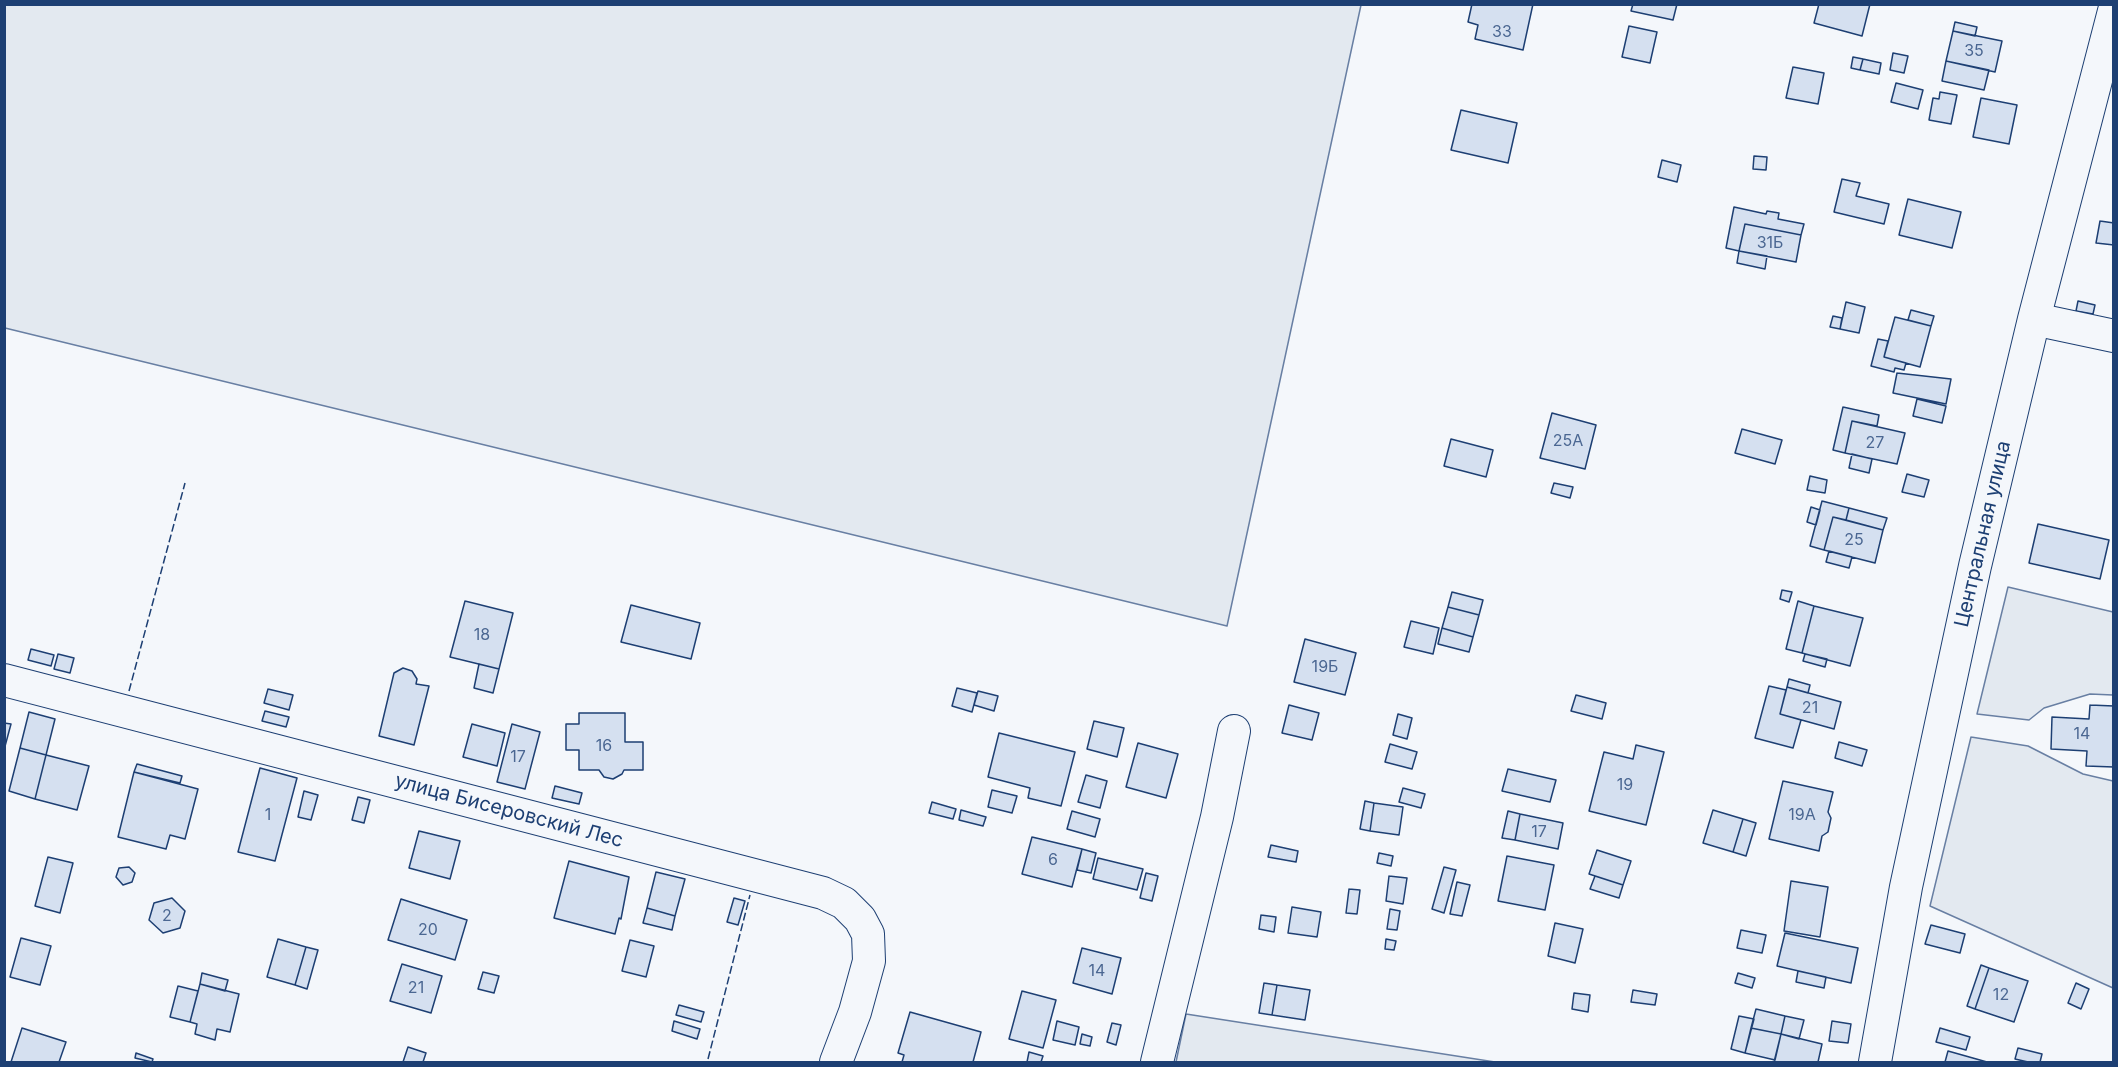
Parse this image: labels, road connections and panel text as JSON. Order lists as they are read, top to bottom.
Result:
{
  "streets": {
    "street": ["Центральная улица", "улица Бисеровский Лес"]
  },
  "house_numbers": [
    "33",
    "35",
    "31Б",
    "25А",
    "27",
    "25",
    "18",
    "19Б",
    "21",
    "14",
    "16",
    "17",
    "19",
    "1",
    "19А",
    "17",
    "6",
    "2",
    "20",
    "14",
    "21",
    "12"
  ]
}
